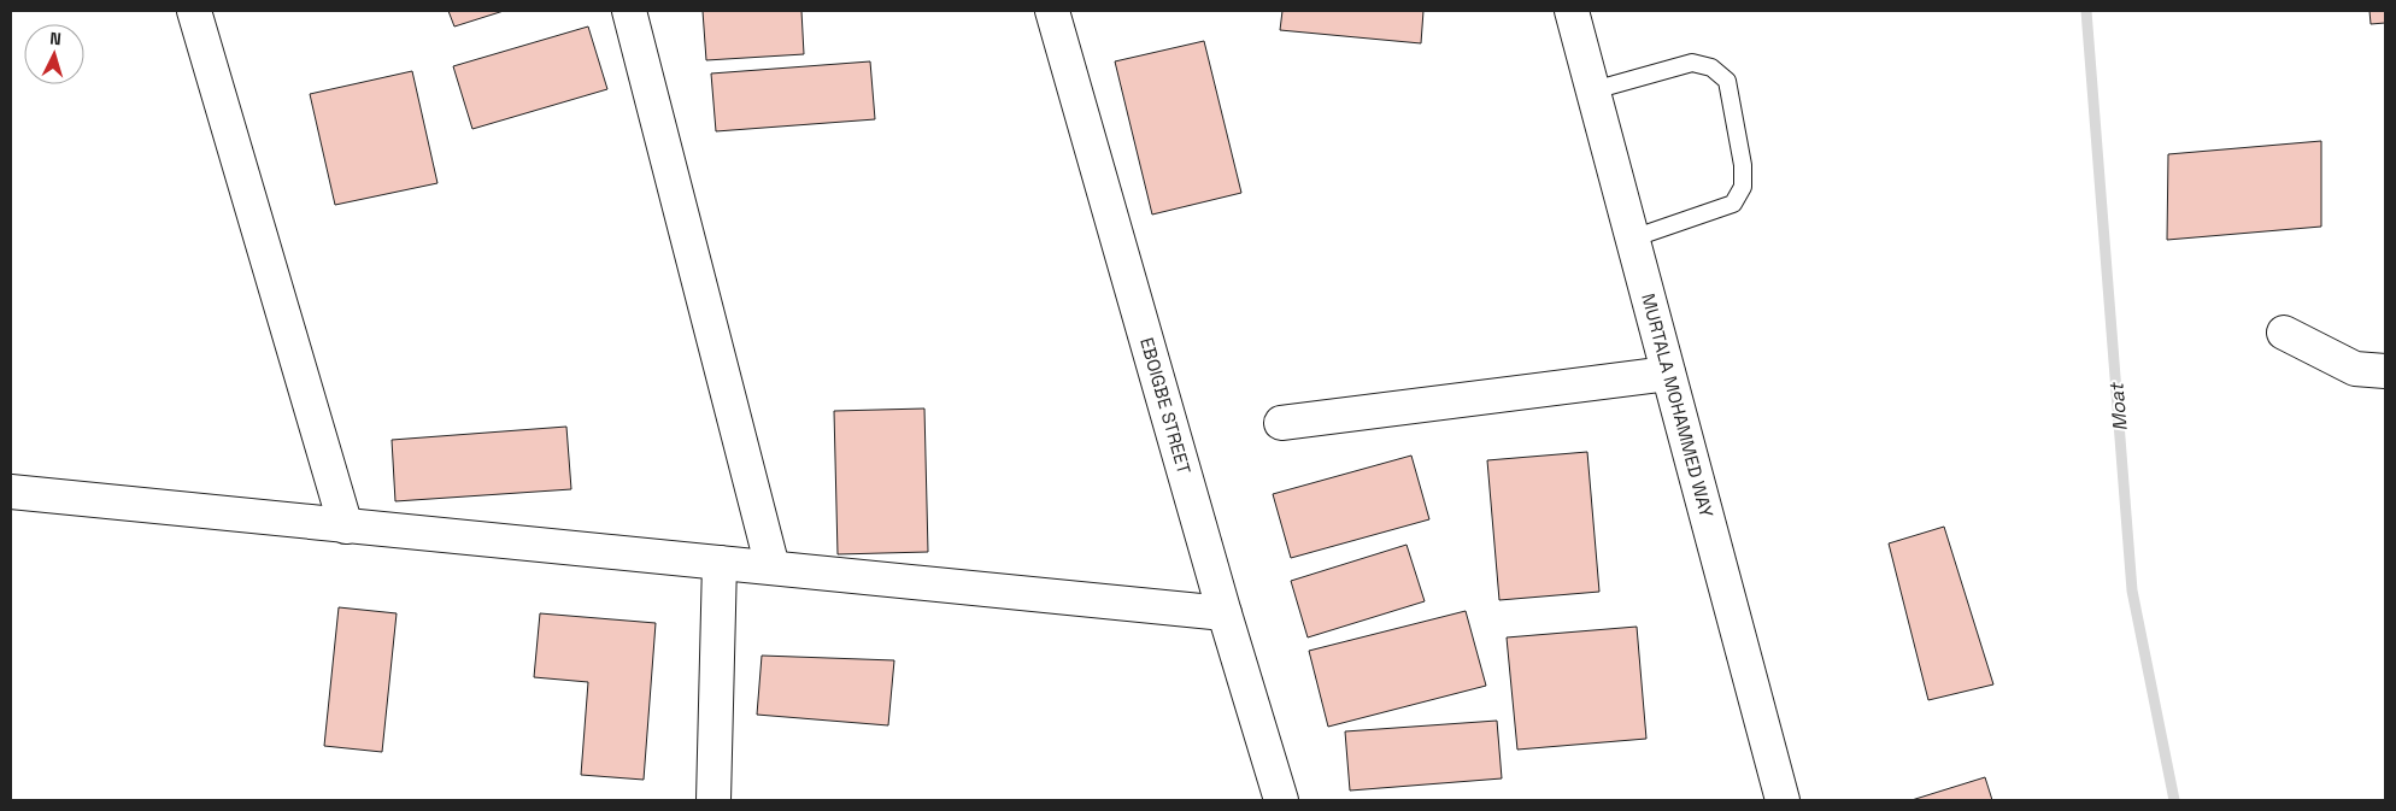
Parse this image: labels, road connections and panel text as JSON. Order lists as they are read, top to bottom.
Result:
{
  "streets": {
    "street": ["EBOIGBE STREET", "MURTALA MOHAMMED WAY"]
  },
  "water": ["Moat"],
  "north": "top"
}
